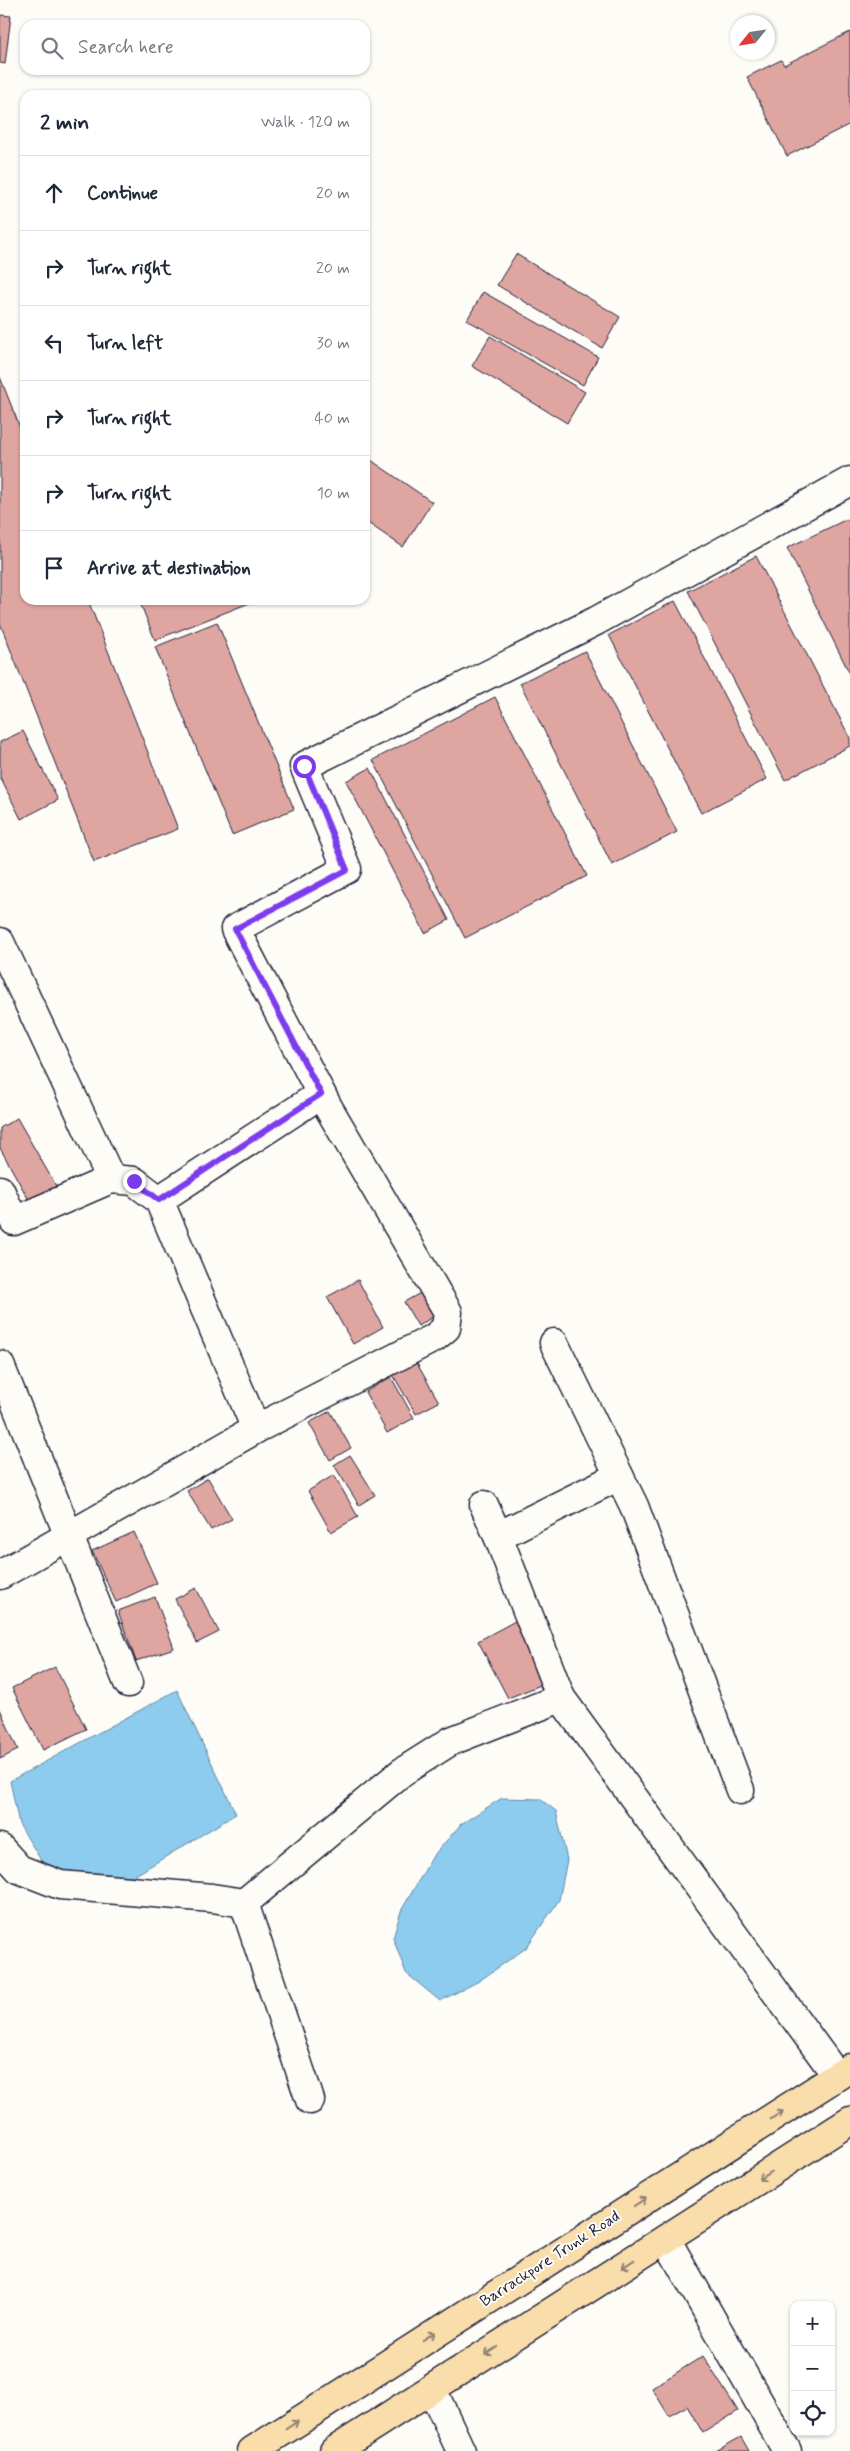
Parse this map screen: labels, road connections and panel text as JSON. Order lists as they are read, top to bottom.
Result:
{
  "streets": {
    "main road": ["Barrackpore Trunk Road"]
  },
  "north": "bottom left",
  "page": {
    "search": "Search here",
    "heading": ["2 min", "Walk · 120 m"],
    "list": [
      ["Continue", "20 m"],
      ["Turn right", "20 m"],
      ["Turn left", "30 m"],
      ["Turn right", "40 m"],
      ["Turn right", "10 m"],
      "Arrive at destination"
    ],
    "map_buttons": ["+", "−"]
  }
}
